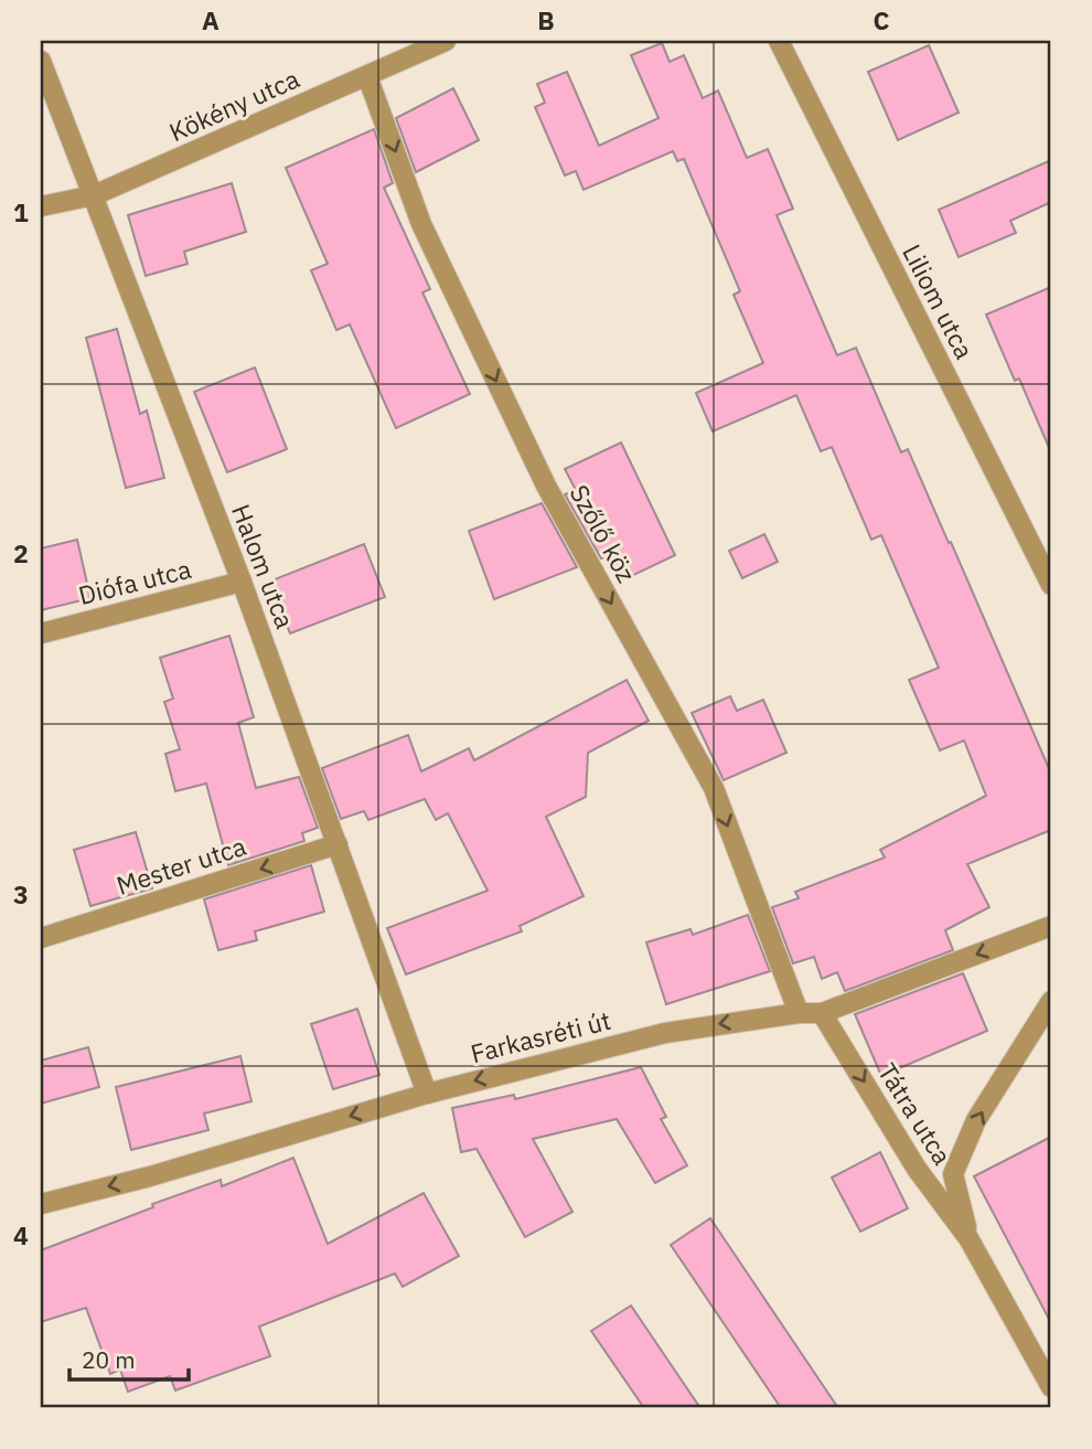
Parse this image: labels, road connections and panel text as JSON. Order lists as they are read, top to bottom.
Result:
{
  "streets": {
    "street": [
      "Kökény utca",
      "Liliom utca",
      "Szőlő köz",
      "Halom utca",
      "Diófa utca",
      "Mester utca",
      "Farkasréti út",
      "Tátra utca"
    ]
  },
  "crossings": [
    ["Kökény utca", "Szőlő köz"],
    ["Kökény utca", "Halom utca"],
    ["Szőlő köz", "Farkasréti út"],
    ["Halom utca", "Diófa utca"],
    ["Halom utca", "Mester utca"],
    ["Halom utca", "Farkasréti út"],
    ["Farkasréti út", "Tátra utca"]
  ],
  "one_way": ["Szőlő köz", "Mester utca", "Farkasréti út"],
  "scale_bar": "20 m",
  "grid": {
    "columns": ["A", "B", "C"],
    "rows": [
      "1",
      "2",
      "3",
      "4"
    ]
  }
}
